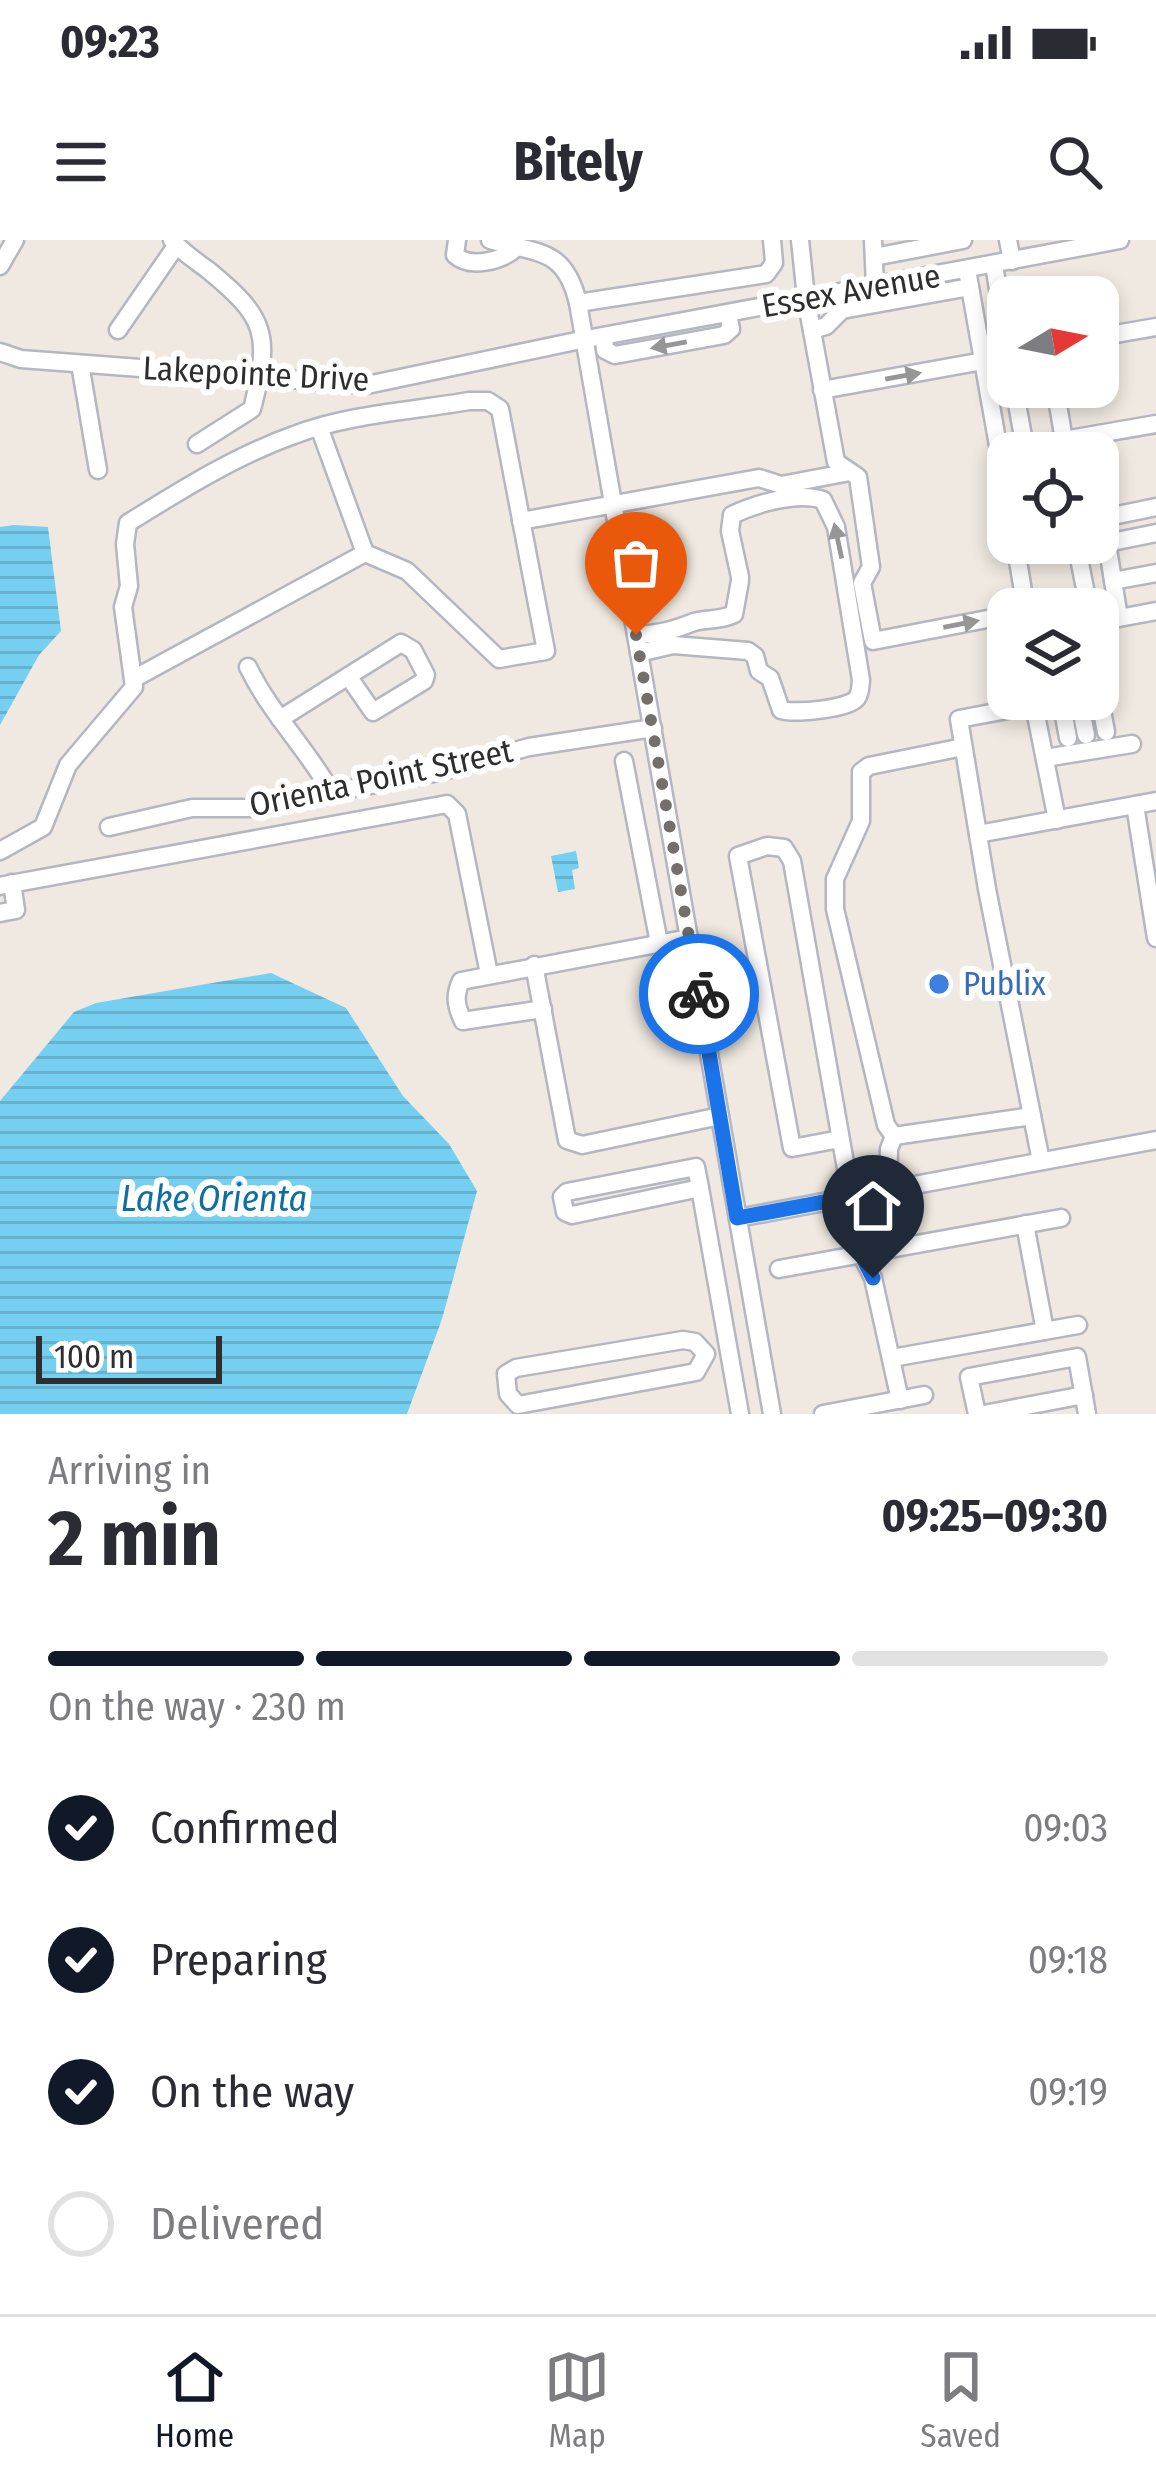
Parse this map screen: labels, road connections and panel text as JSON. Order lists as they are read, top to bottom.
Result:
{
  "streets": {
    "street": ["Essex Avenue", "Lakepointe Drive", "Orienta Point Street"]
  },
  "crossings": [
    ["Essex Avenue", "Lakepointe Drive"]
  ],
  "water": ["Lake Orienta"],
  "places": ["Publix"],
  "scale_bar": "100 m",
  "north": "right",
  "page": {
    "status": "09:23",
    "header": "Bitely",
    "scale": "100 m",
    "heading": ["2 min", "Arriving in", "09:25–09:30"],
    "bar": "On the way · 230 m",
    "list": [
      ["Confirmed", "09:03"],
      ["Preparing", "09:18"],
      ["On the way", "09:19"],
      "Delivered"
    ],
    "tabs": ["Home", "Map", "Saved"]
  }
}
